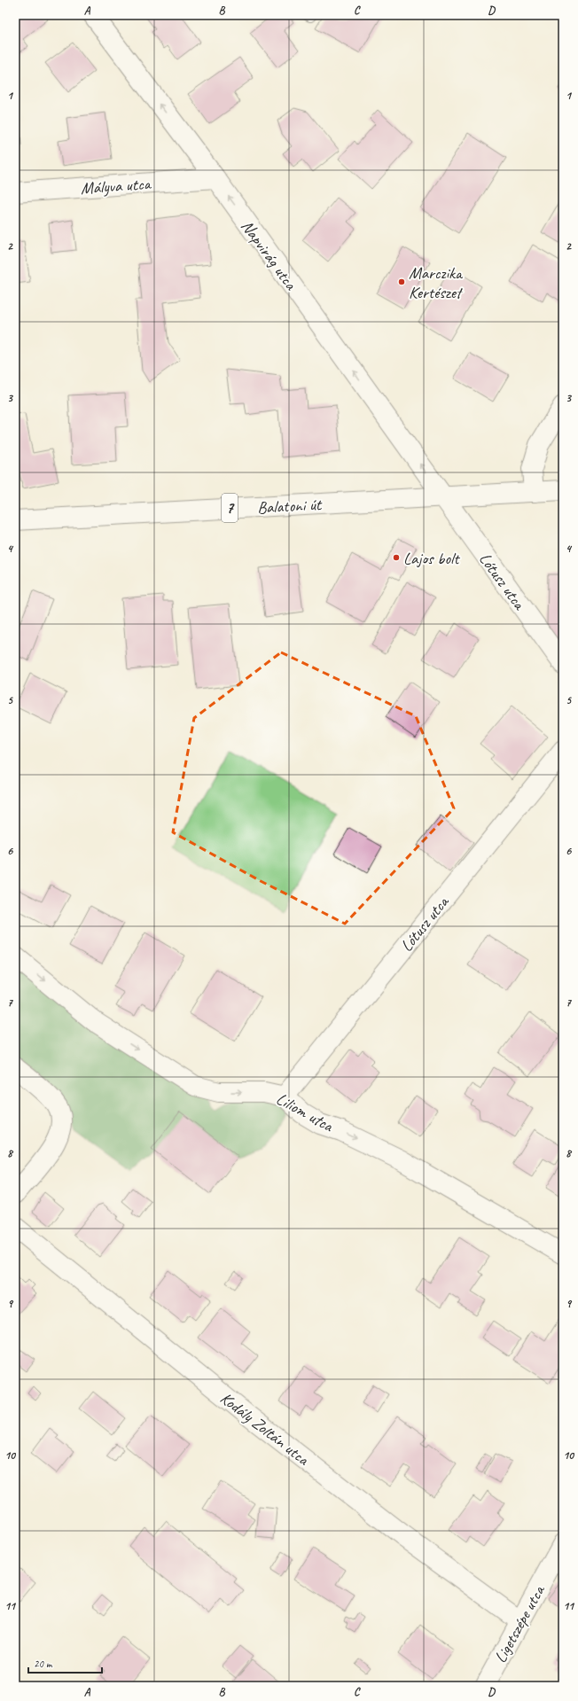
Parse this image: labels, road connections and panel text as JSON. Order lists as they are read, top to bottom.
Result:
{
  "streets": {
    "street": [
      "Mályva utca",
      "Napvirág utca",
      "Balatoni út",
      "7",
      "Lótusz utca",
      "Liliom utca",
      "Kodály Zoltán utca",
      "Ligetszépe utca"
    ]
  },
  "crossings": [
    ["Mályva utca", "Napvirág utca"],
    ["Napvirág utca", "Balatoni út"],
    ["Napvirág utca", "Lótusz utca"],
    ["Balatoni út", "Lótusz utca"],
    ["Lótusz utca", "Liliom utca"],
    ["Kodály Zoltán utca", "Ligetszépe utca"]
  ],
  "one_way": ["Napvirág utca", "Liliom utca"],
  "places": ["Marczika Kertészet", "Lajos bolt"],
  "scale_bar": "20 m",
  "grid": {
    "columns": [
      "A",
      "B",
      "C",
      "D"
    ],
    "rows": [
      "1",
      "2",
      "3",
      "4",
      "5",
      "6",
      "7",
      "8",
      "9",
      "10",
      "11"
    ]
  }
}
